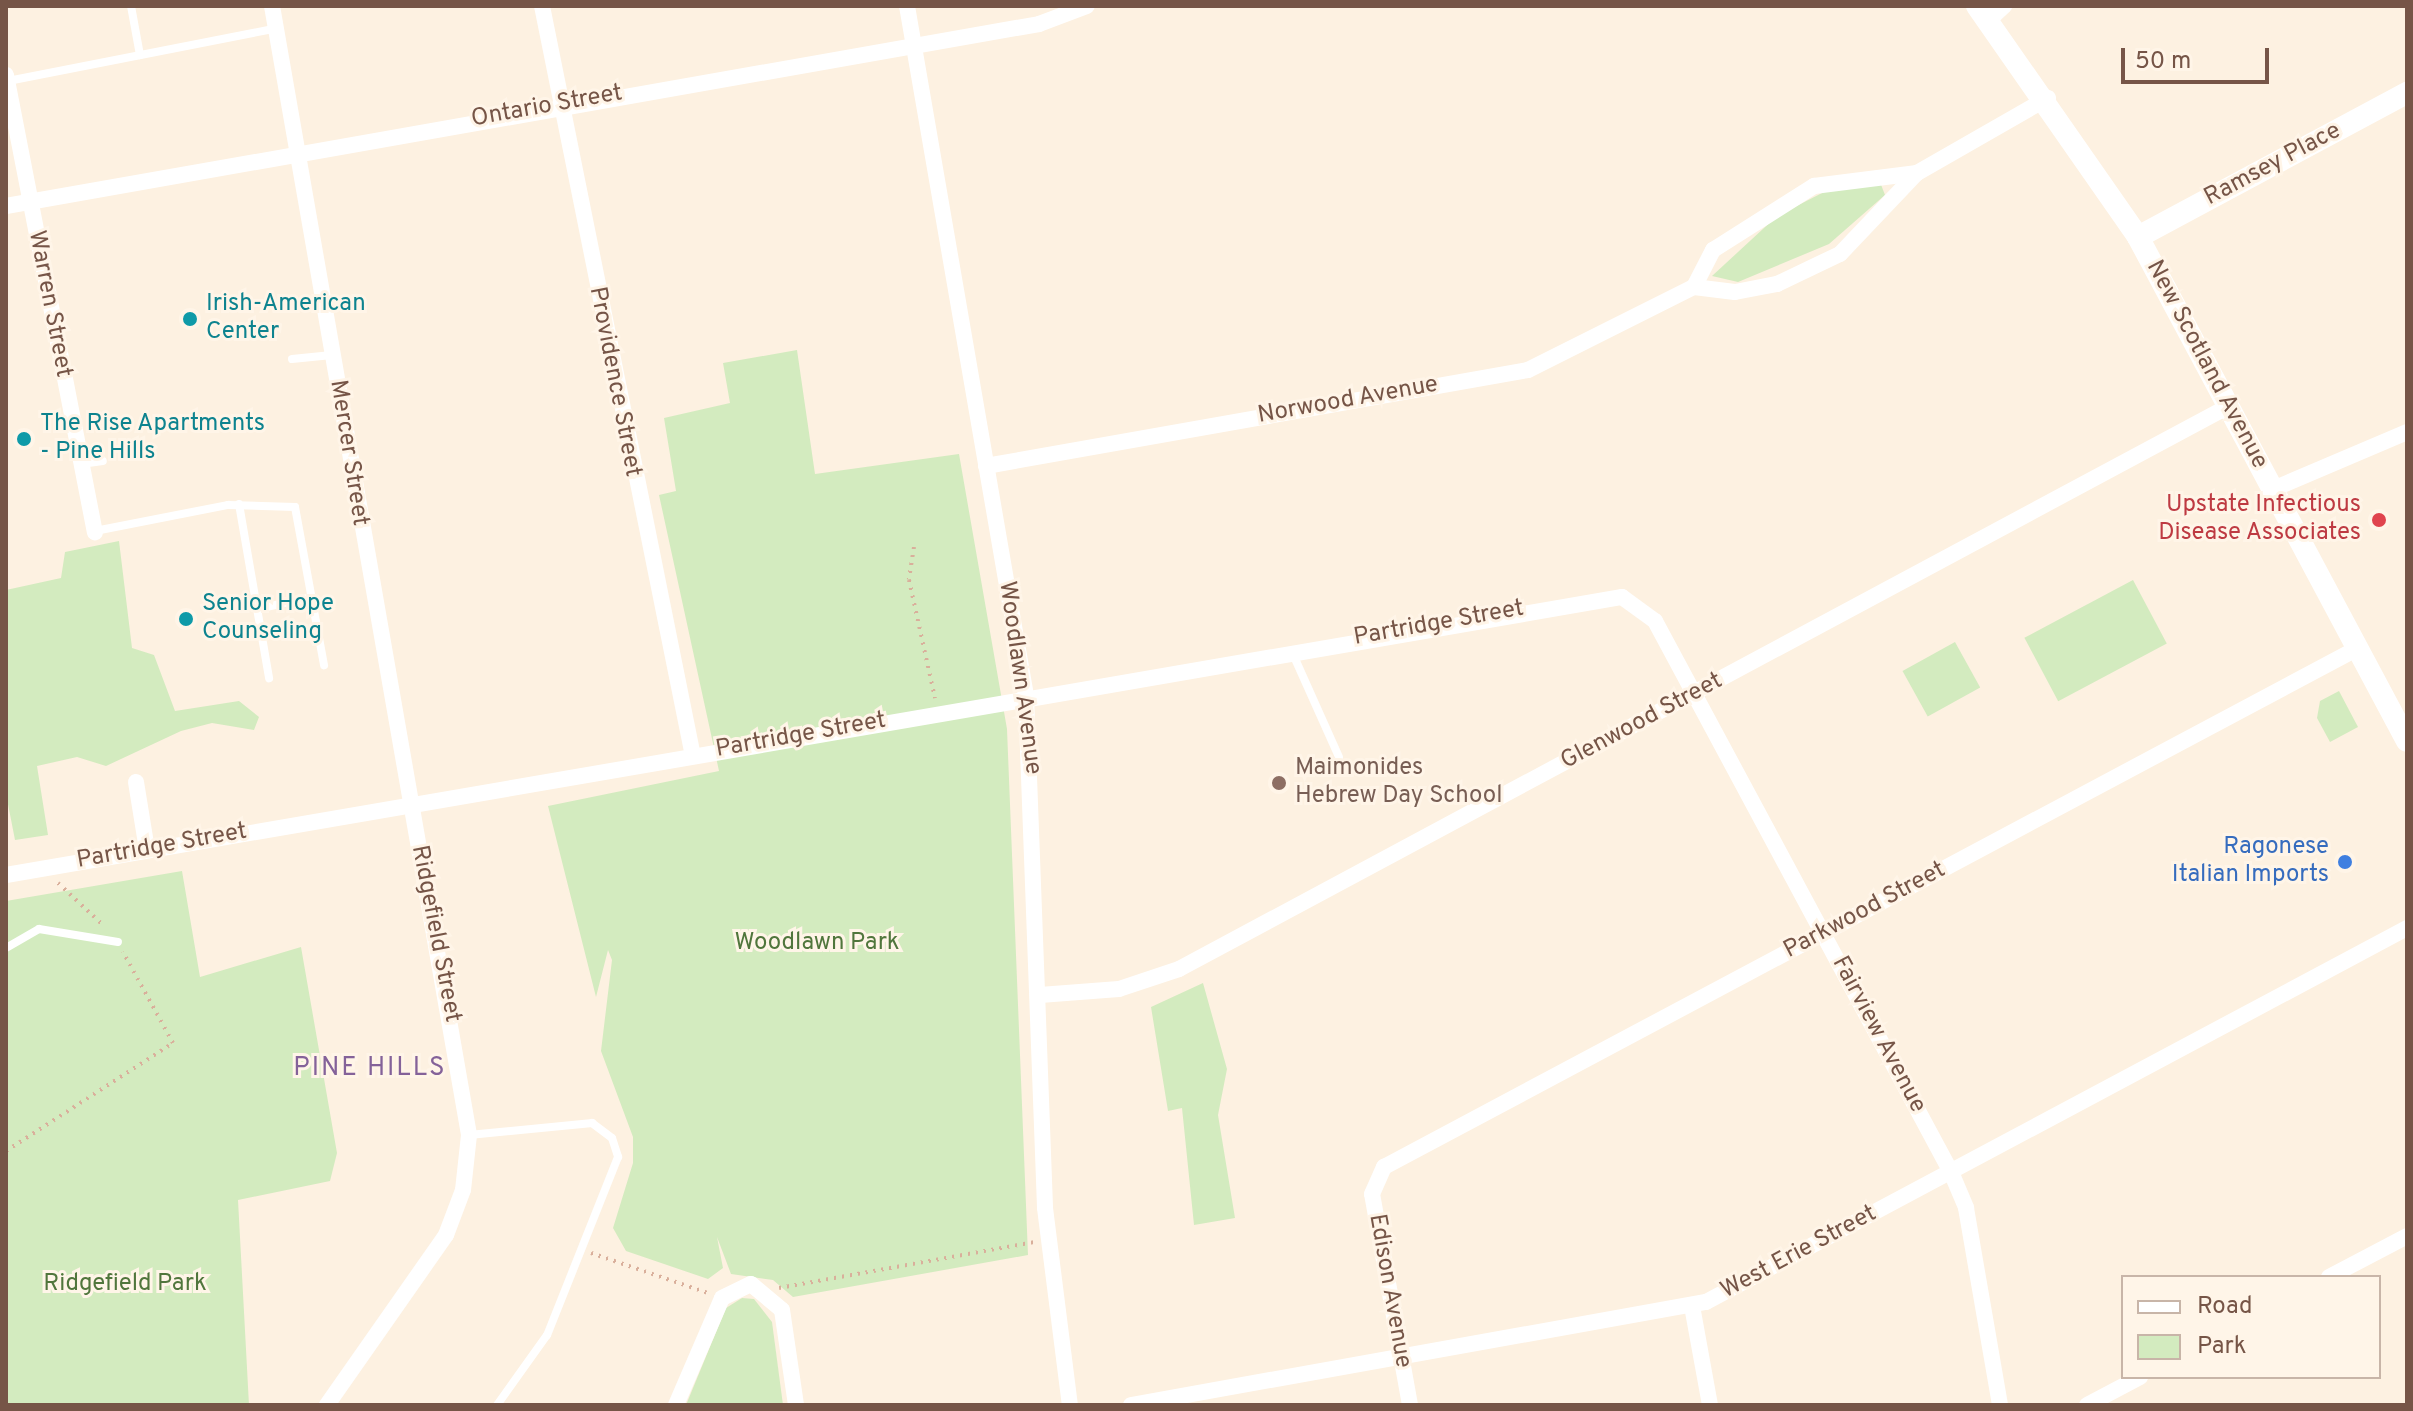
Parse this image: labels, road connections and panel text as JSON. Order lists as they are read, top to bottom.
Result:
{
  "streets": {
    "street": [
      "Ontario Street",
      "Ramsey Place",
      "Warren Street",
      "New Scotland Avenue",
      "Providence Street",
      "Norwood Avenue",
      "Mercer Street",
      "Partridge Street",
      "Woodlawn Avenue",
      "Glenwood Street",
      "Parkwood Street",
      "Ridgefield Street",
      "Fairview Avenue",
      "West Erie Street",
      "Edison Avenue"
    ]
  },
  "crossings": [
    ["Ontario Street", "Warren Street"],
    ["Ontario Street", "Providence Street"],
    ["Ontario Street", "Mercer Street"],
    ["Ontario Street", "Woodlawn Avenue"],
    ["Ramsey Place", "New Scotland Avenue"],
    ["New Scotland Avenue", "Glenwood Street"],
    ["New Scotland Avenue", "Parkwood Street"],
    ["Providence Street", "Partridge Street"],
    ["Norwood Avenue", "Woodlawn Avenue"],
    ["Mercer Street", "Partridge Street"],
    ["Mercer Street", "Ridgefield Street"],
    ["Partridge Street", "Woodlawn Avenue"],
    ["Partridge Street", "Ridgefield Street"],
    ["Partridge Street", "Fairview Avenue"],
    ["Woodlawn Avenue", "Glenwood Street"],
    ["Glenwood Street", "Fairview Avenue"],
    ["Parkwood Street", "Fairview Avenue"],
    ["Parkwood Street", "Edison Avenue"],
    ["Fairview Avenue", "West Erie Street"],
    ["West Erie Street", "Edison Avenue"]
  ],
  "districts": ["PINE HILLS"],
  "parks": ["Woodlawn Park", "Ridgefield Park"],
  "places": [
    "Irish-American Center",
    "The Rise Apartments - Pine Hills",
    "Upstate Infectious Disease Associates",
    "Senior Hope Counseling",
    "Maimonides Hebrew Day School",
    "Ragonese Italian Imports"
  ],
  "legend": ["Road", "Park"],
  "scale_bar": "50 m"
}
